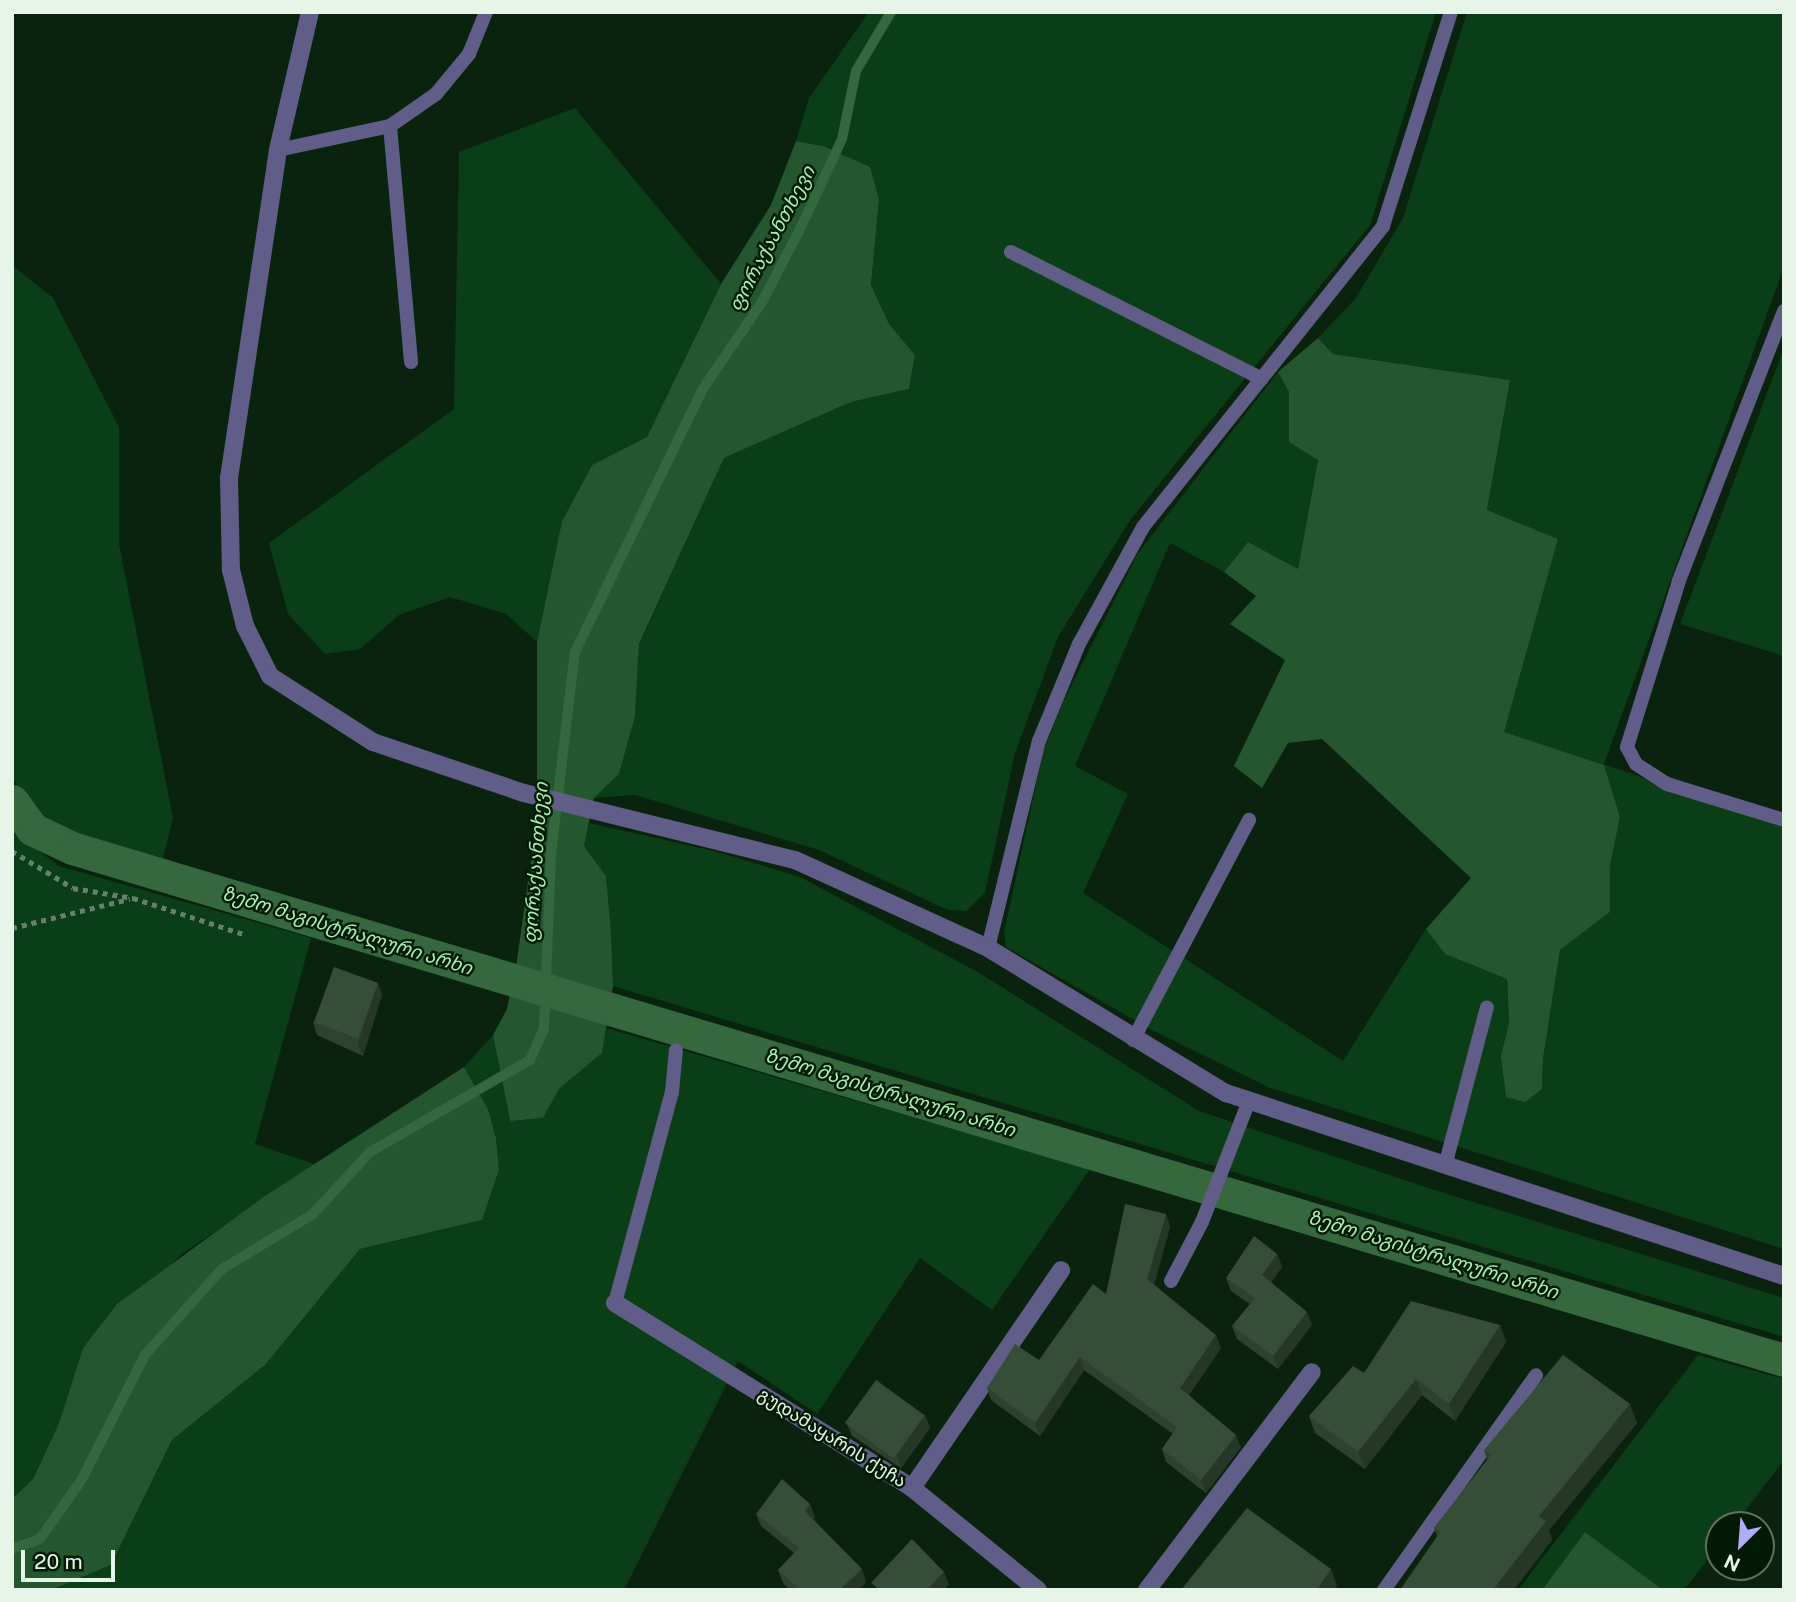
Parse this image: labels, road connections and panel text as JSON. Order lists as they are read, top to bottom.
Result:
{
  "streets": {
    "street": ["გუდამაყარის ქუჩა"]
  },
  "water": ["ფორაქაანთხევი", "ზემო მაგისტრალური არხი"],
  "scale_bar": "20 m",
  "north": "bottom left"
}
